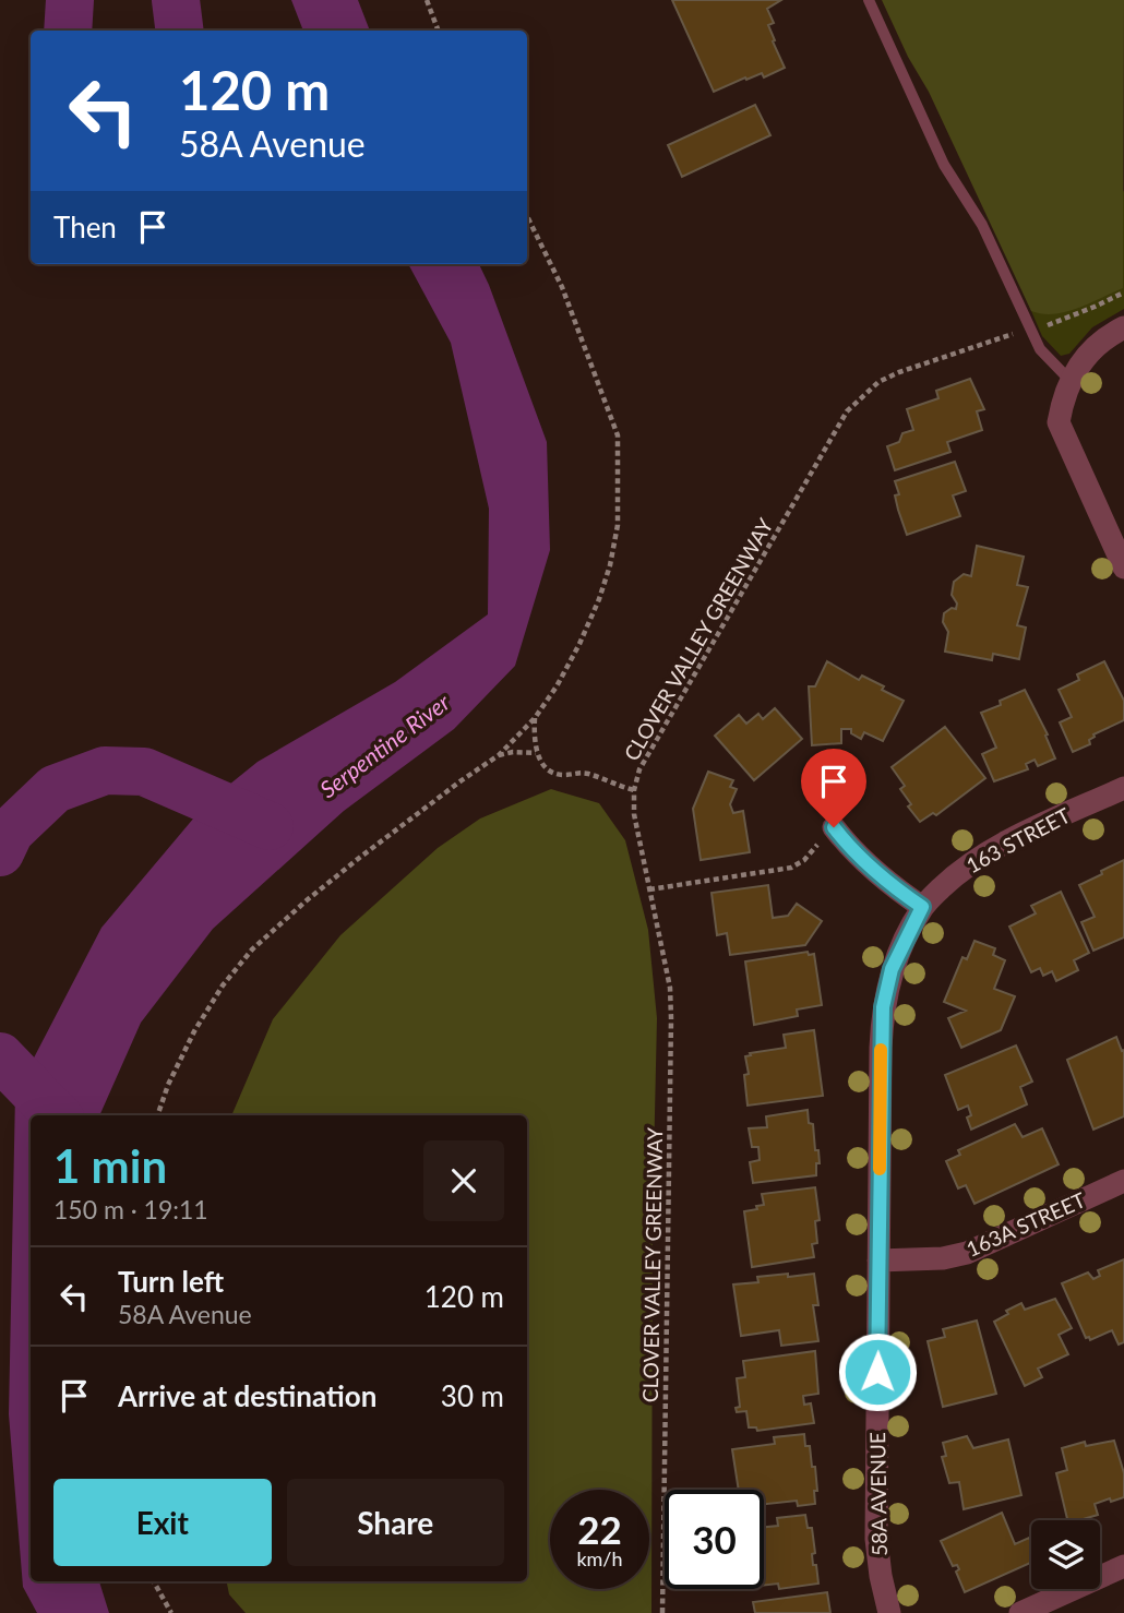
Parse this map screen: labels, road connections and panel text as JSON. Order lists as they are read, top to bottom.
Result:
{
  "streets": {
    "street": ["163 STREET", "163A STREET", "58A AVENUE"],
    "path": ["CLOVER VALLEY GREENWAY"]
  },
  "crossings": [
    ["163 STREET", "58A AVENUE"],
    ["163A STREET", "58A AVENUE"]
  ],
  "water": ["Serpentine River"],
  "page": {
    "turn": ["120 m", "58A Avenue"],
    "then": "Then",
    "heading": ["1 min", "150 m · 19:11"],
    "list": [
      {
        "name": "Turn left",
        "note": "58A Avenue",
        "value": "120 m"
      },
      {
        "name": "Arrive at destination",
        "value": "30 m"
      }
    ],
    "buttons": ["Exit", "Share"],
    "speed": "22 km/h",
    "limit": "30"
  }
}
